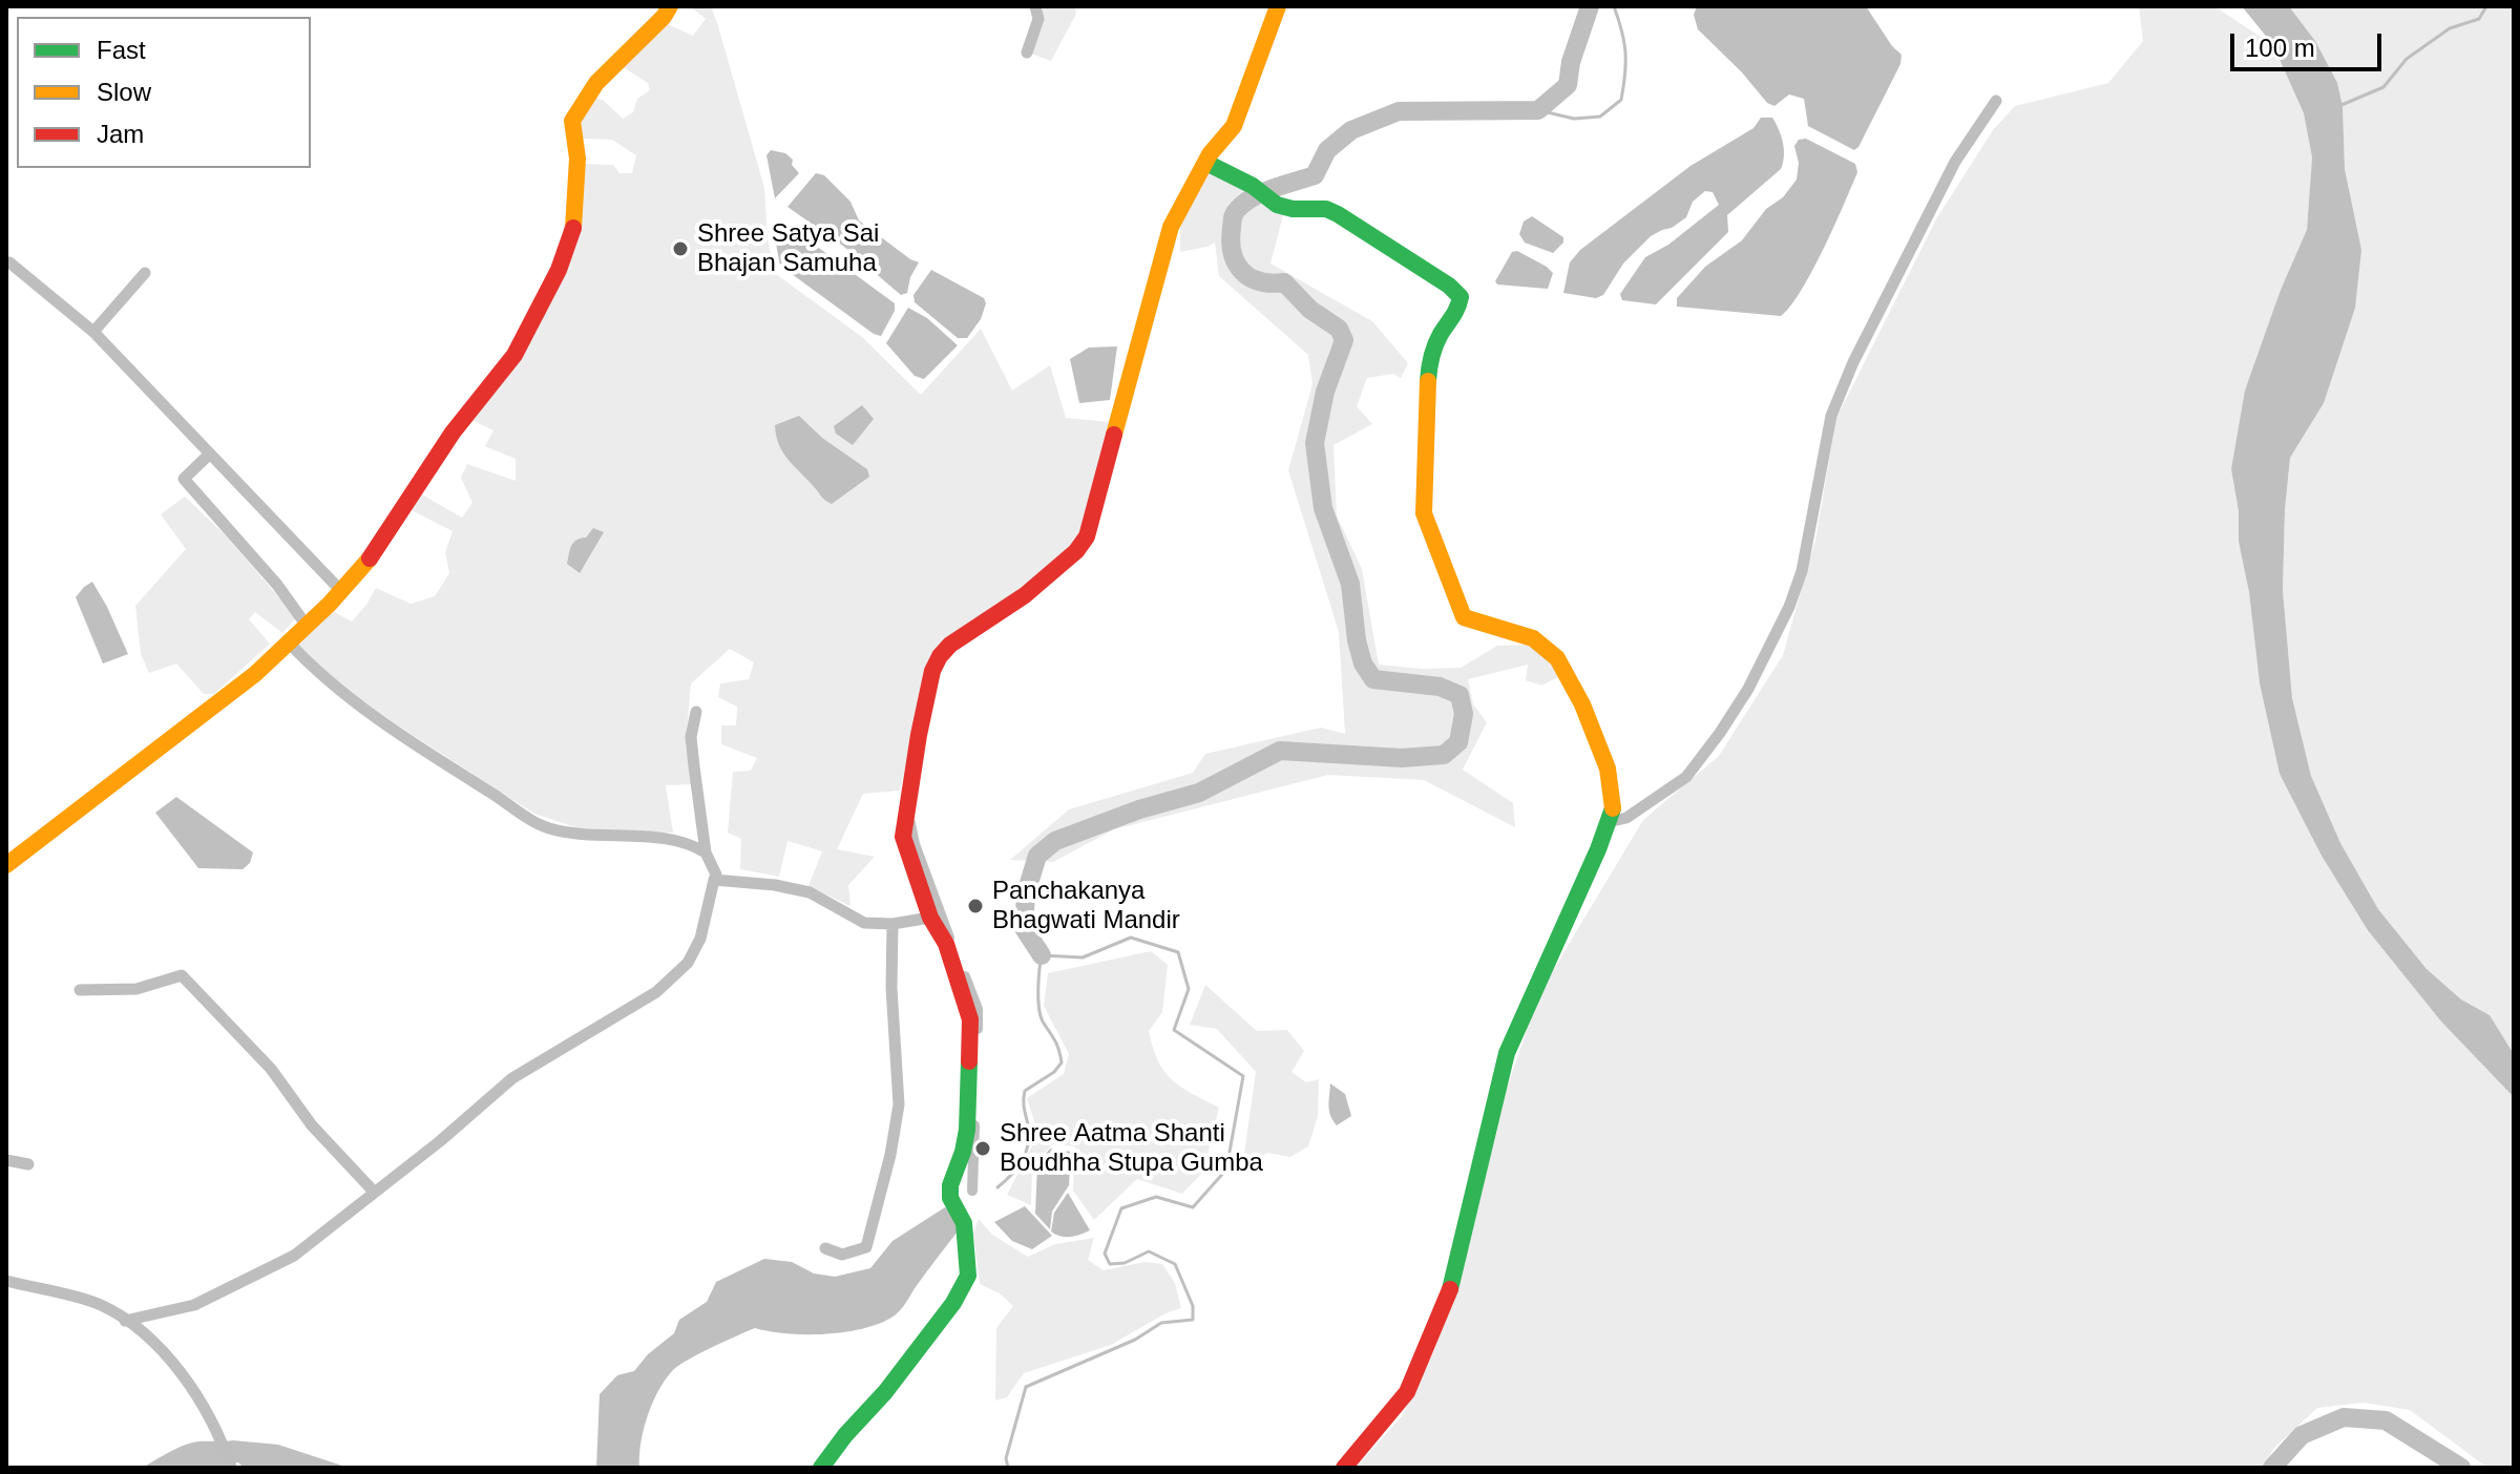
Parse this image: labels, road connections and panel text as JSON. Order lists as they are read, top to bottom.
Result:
{
  "places": ["Shree Satya Sai Bhajan Samuha", "Panchakanya Bhagwati Mandir", "Shree Aatma Shanti Boudhha Stupa Gumba"],
  "legend": ["Fast", "Slow", "Jam"],
  "scale_bar": "100 m"
}
